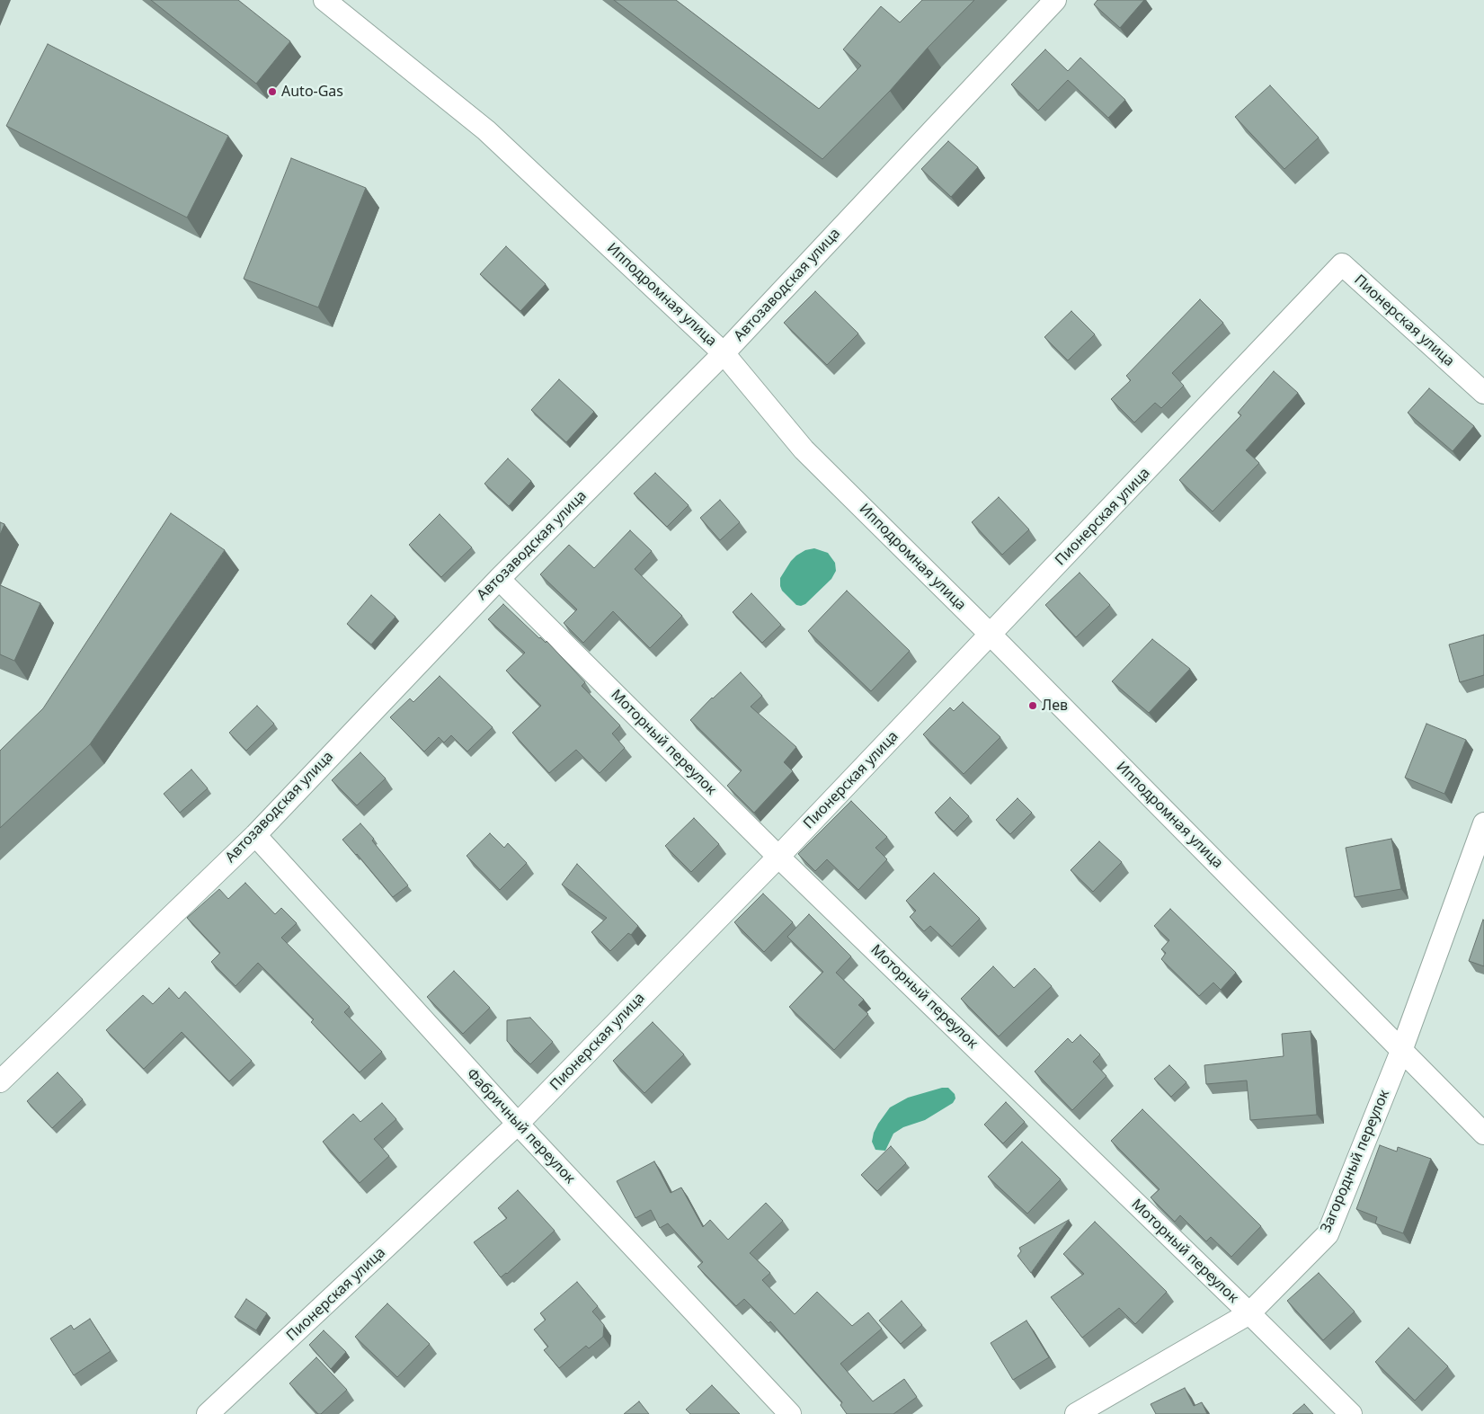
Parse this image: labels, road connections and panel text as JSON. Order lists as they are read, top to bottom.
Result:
{
  "streets": {
    "street": [
      "Автозаводская улица",
      "Ипподромная улица",
      "Пионерская улица",
      "Моторный переулок",
      "Фабричный переулок",
      "Загородный переулок"
    ]
  },
  "crossings": [
    ["Автозаводская улица", "Ипподромная улица"],
    ["Автозаводская улица", "Моторный переулок"],
    ["Автозаводская улица", "Фабричный переулок"],
    ["Ипподромная улица", "Пионерская улица"],
    ["Ипподромная улица", "Загородный переулок"],
    ["Пионерская улица", "Моторный переулок"],
    ["Пионерская улица", "Фабричный переулок"],
    ["Моторный переулок", "Загородный переулок"]
  ],
  "places": ["Auto-Gas", "Лев"]
}
